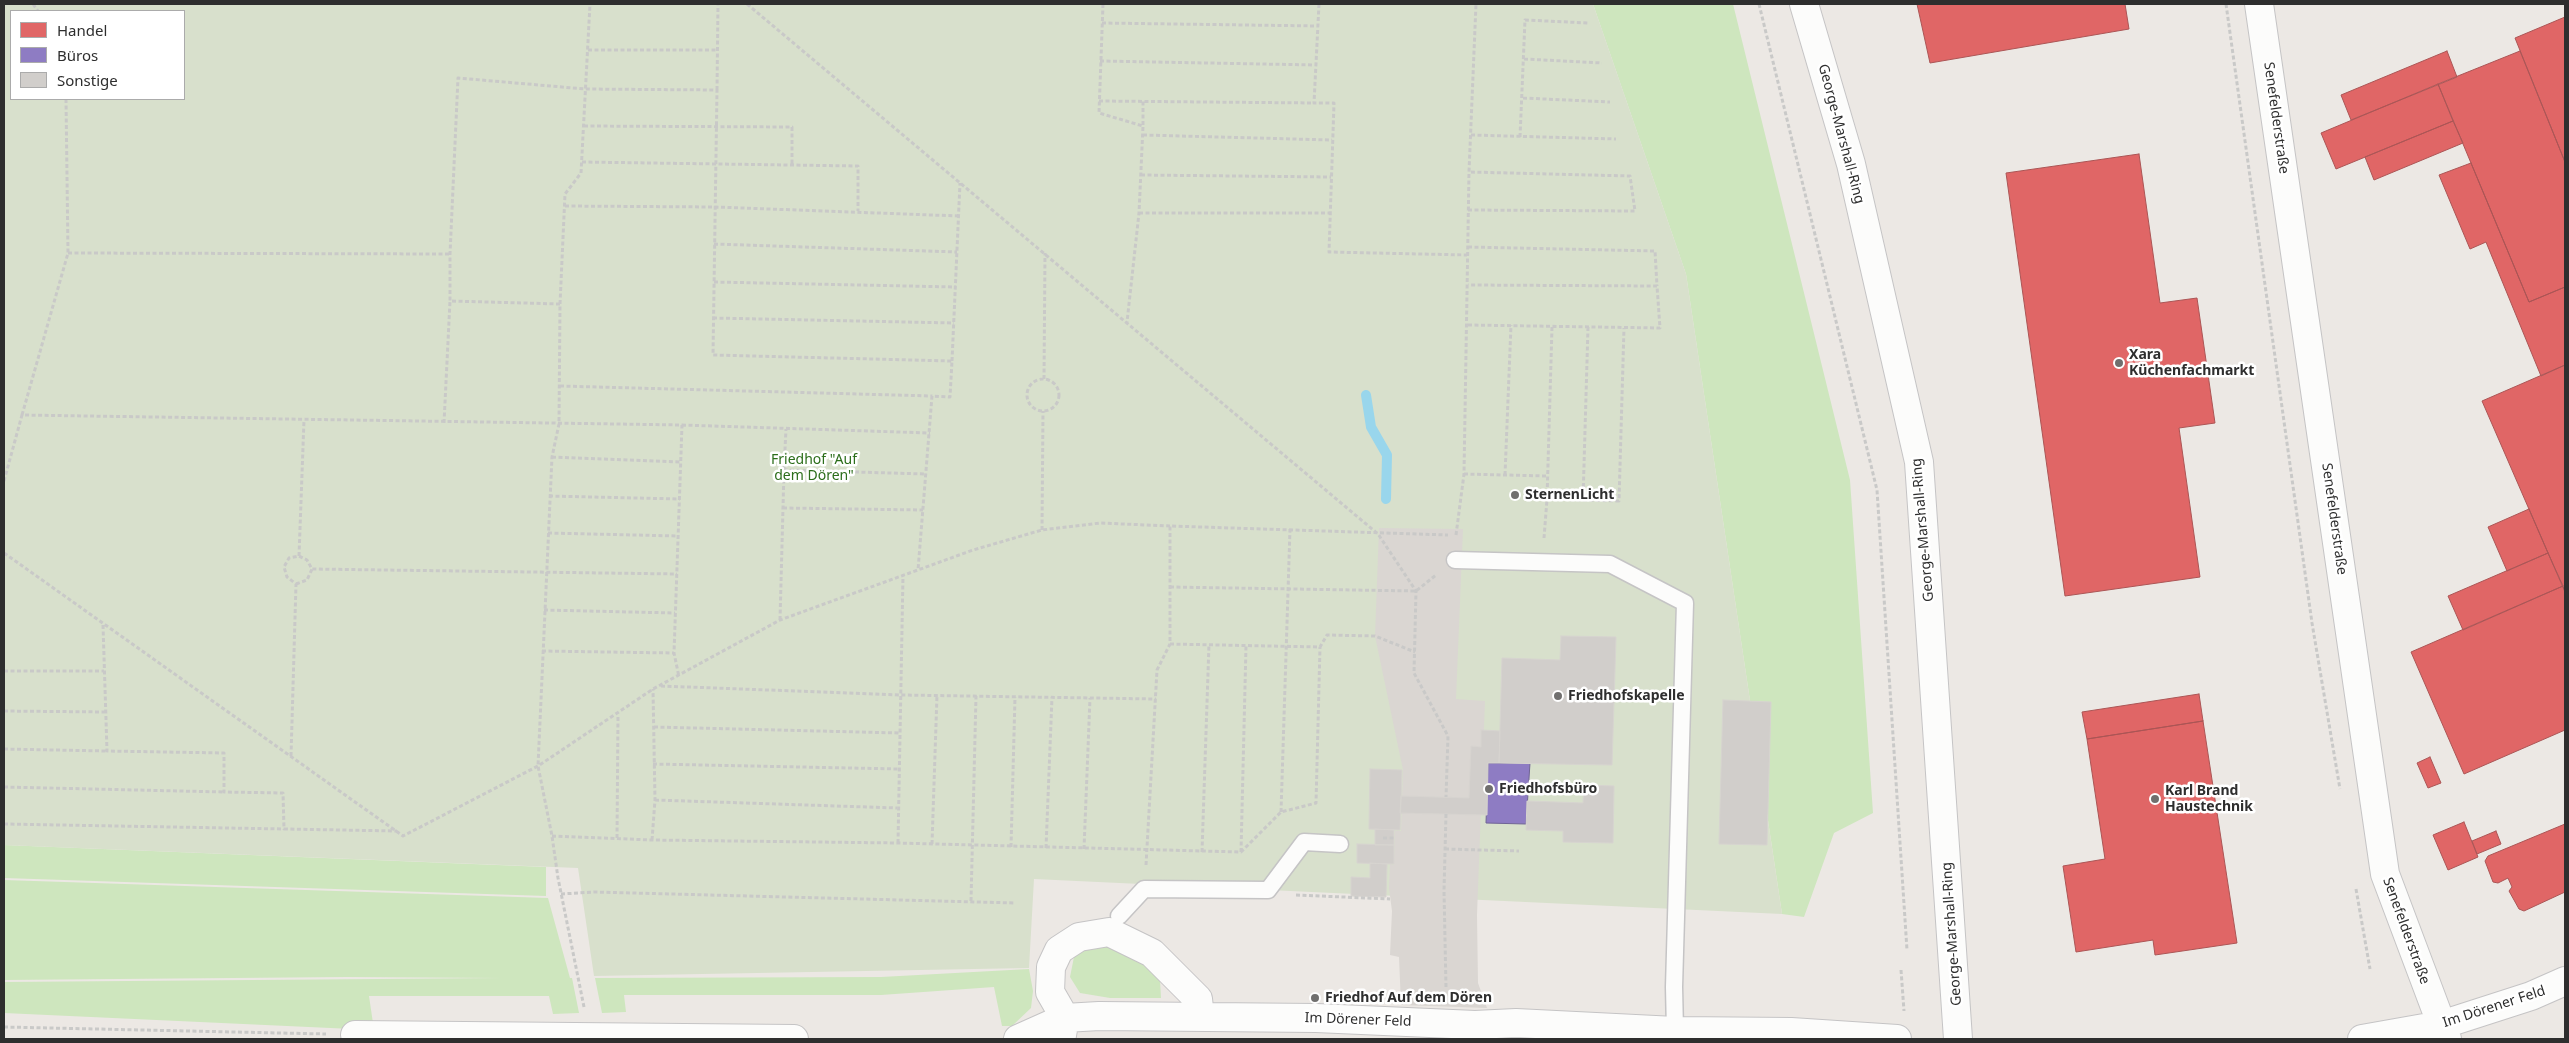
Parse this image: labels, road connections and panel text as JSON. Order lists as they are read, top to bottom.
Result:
{
  "streets": {
    "street": ["Senefelderstraße", "George-Marshall-Ring", "Im Dörener Feld"]
  },
  "crossings": [
    ["Senefelderstraße", "Im Dörener Feld"]
  ],
  "parks": ["Friedhof \"Auf dem Dören\""],
  "places": [
    "Xara Küchenfachmarkt",
    "SternenLicht",
    "Friedhofskapelle",
    "Friedhofsbüro",
    "Karl Brand Haustechnik",
    "Friedhof Auf dem Dören"
  ],
  "legend": ["Handel", "Büros", "Sonstige"]
}
